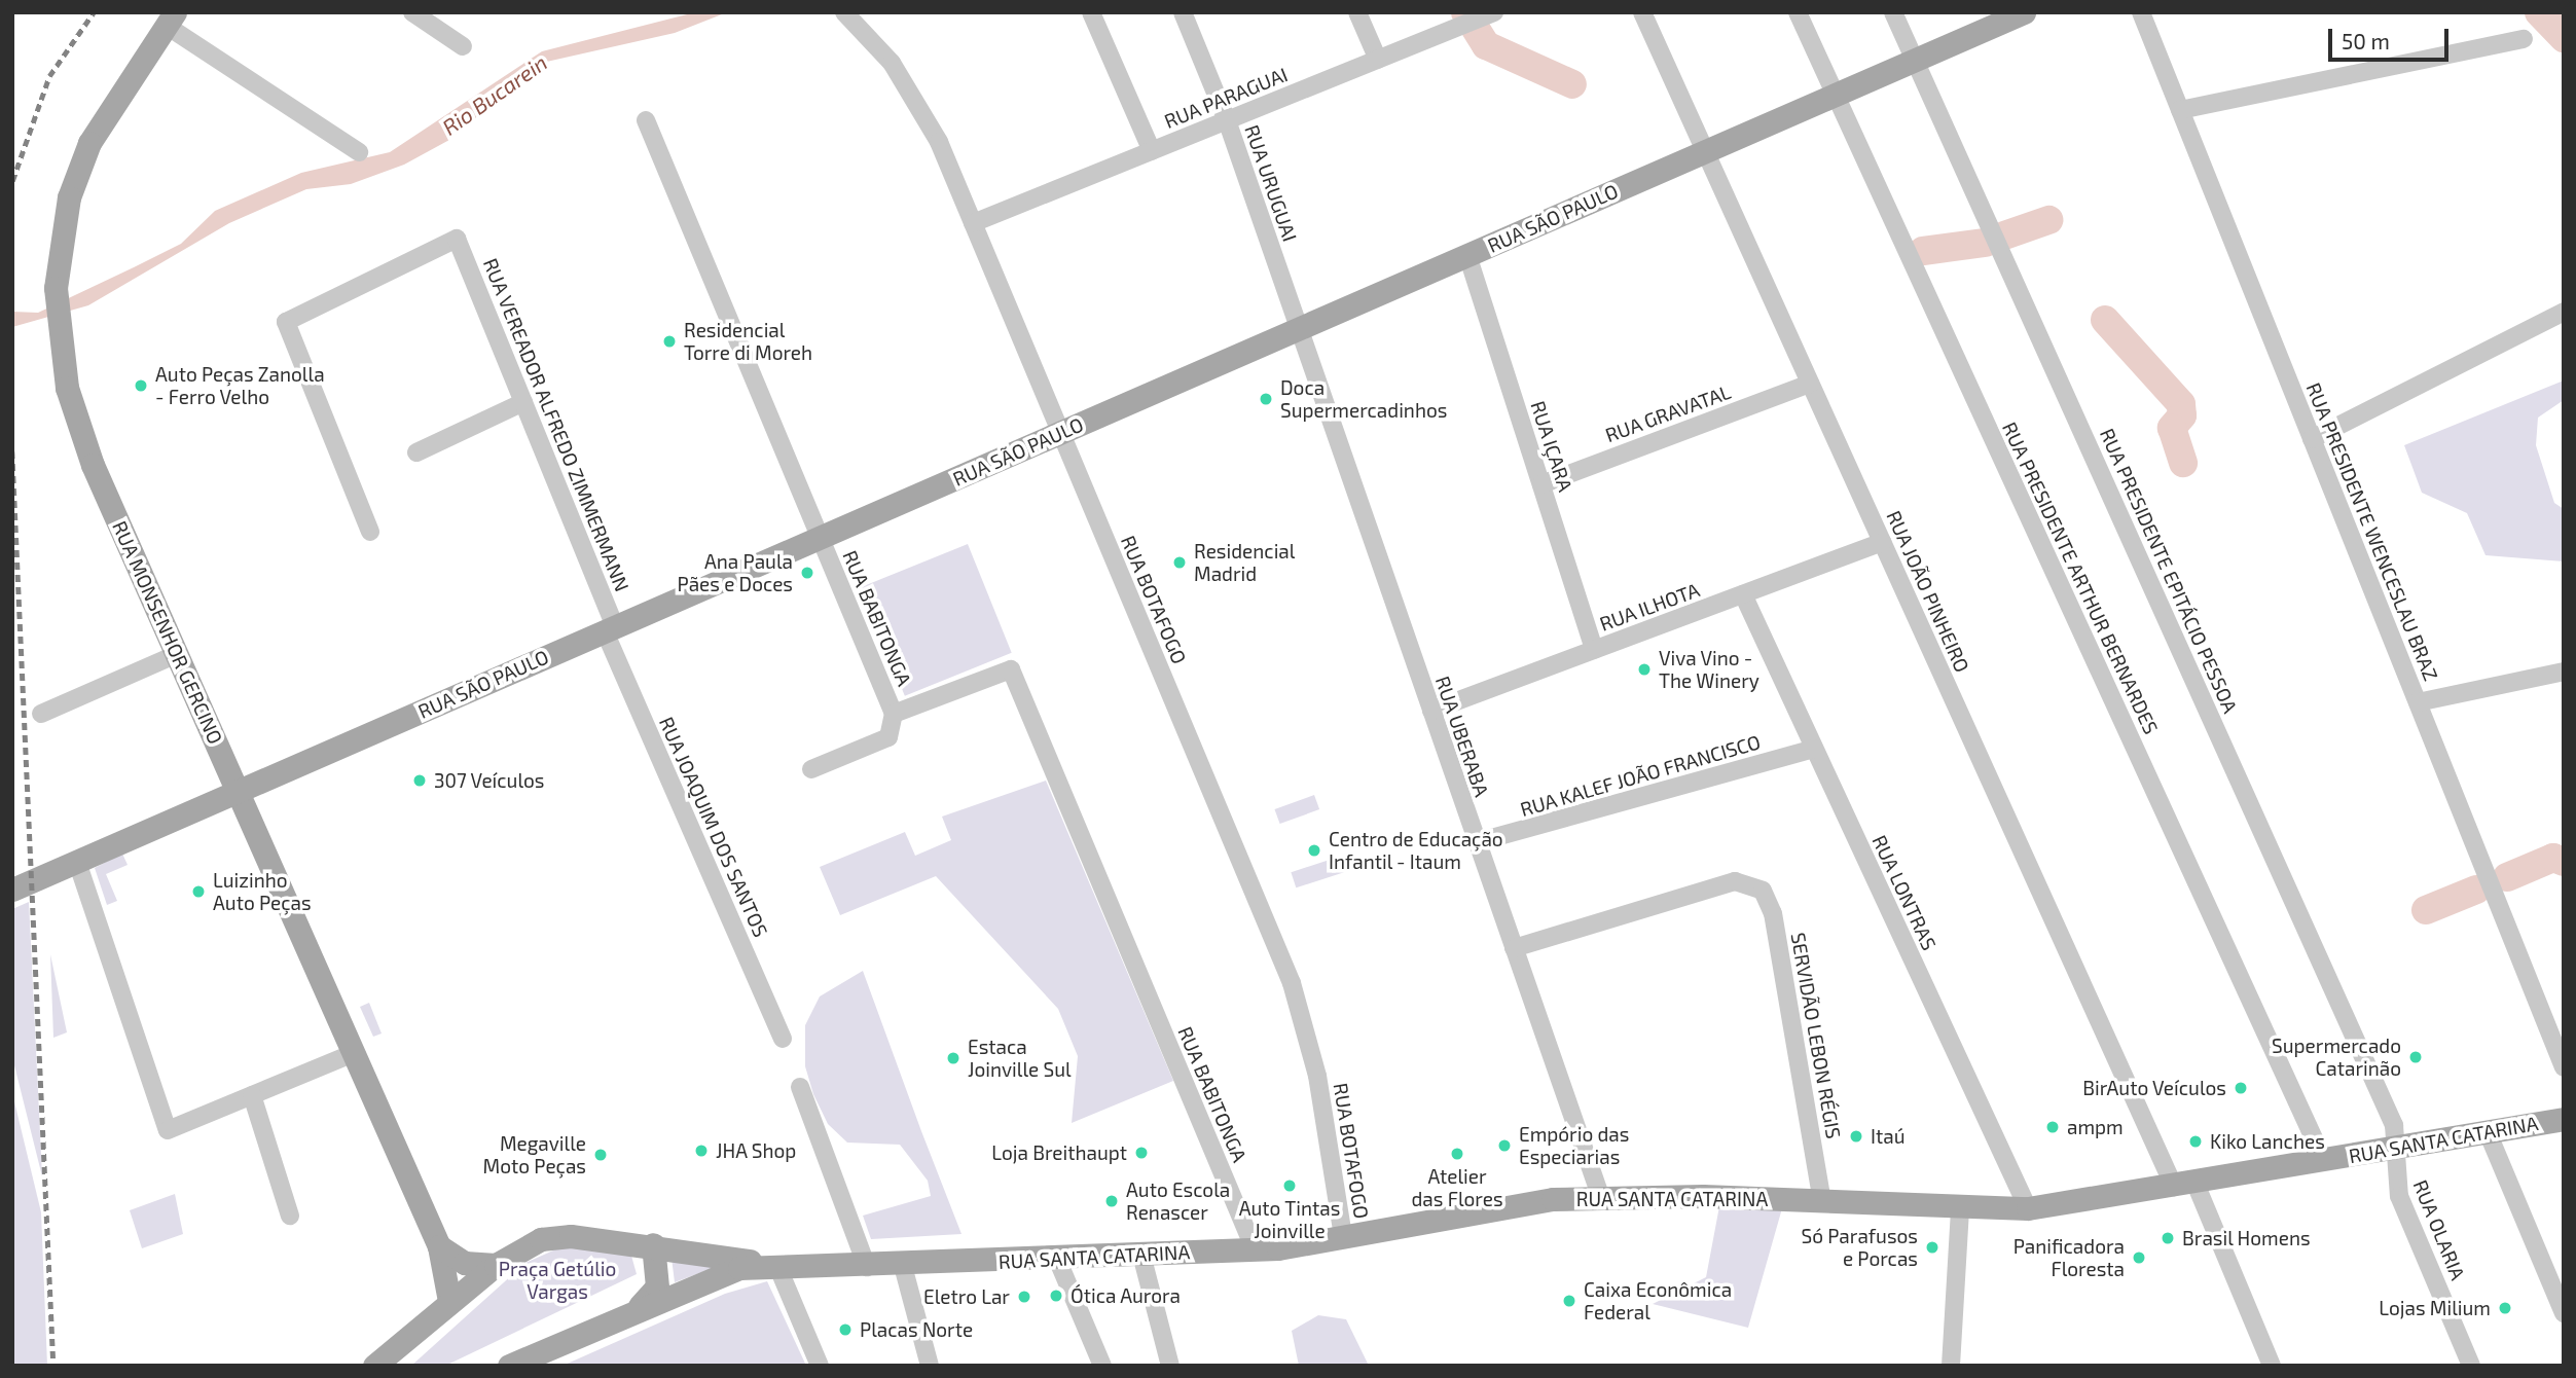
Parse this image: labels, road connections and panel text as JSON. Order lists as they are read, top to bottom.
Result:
{
  "streets": {
    "main road": ["RUA SÃO PAULO", "RUA MONSENHOR GERCINO", "RUA SANTA CATARINA"],
    "street": [
      "RUA PARAGUAI",
      "RUA URUGUAI",
      "RUA GRAVATAL",
      "RUA VEREADOR ALFREDO ZIMMERMANN",
      "RUA IÇARA",
      "RUA PRESIDENTE WENCESLAU BRAZ",
      "RUA PRESIDENTE EPITÁCIO PESSOA",
      "RUA PRESIDENTE ARTHUR BERNARDES",
      "RUA JOÃO PINHEIRO",
      "RUA BOTAFOGO",
      "RUA ILHOTA",
      "RUA BABITONGA",
      "RUA UBERABA",
      "RUA KALEF JOÃO FRANCISCO",
      "RUA JOAQUIM DOS SANTOS",
      "RUA LONTRAS",
      "SERVIDÃO LEBON RÉGIS",
      "RUA OLARIA"
    ]
  },
  "crossings": [
    ["RUA PARAGUAI", "RUA URUGUAI"],
    ["RUA PARAGUAI", "RUA BOTAFOGO"],
    ["RUA URUGUAI", "RUA SÃO PAULO"],
    ["RUA URUGUAI", "RUA UBERABA"],
    ["RUA SÃO PAULO", "RUA VEREADOR ALFREDO ZIMMERMANN"],
    ["RUA SÃO PAULO", "RUA IÇARA"],
    ["RUA SÃO PAULO", "RUA PRESIDENTE EPITÁCIO PESSOA"],
    ["RUA SÃO PAULO", "RUA PRESIDENTE ARTHUR BERNARDES"],
    ["RUA SÃO PAULO", "RUA JOÃO PINHEIRO"],
    ["RUA SÃO PAULO", "RUA BOTAFOGO"],
    ["RUA SÃO PAULO", "RUA BABITONGA"],
    ["RUA SÃO PAULO", "RUA MONSENHOR GERCINO"],
    ["RUA SÃO PAULO", "RUA UBERABA"],
    ["RUA SÃO PAULO", "RUA JOAQUIM DOS SANTOS"],
    ["RUA GRAVATAL", "RUA IÇARA"],
    ["RUA GRAVATAL", "RUA JOÃO PINHEIRO"],
    ["RUA VEREADOR ALFREDO ZIMMERMANN", "RUA JOAQUIM DOS SANTOS"],
    ["RUA IÇARA", "RUA ILHOTA"],
    ["RUA PRESIDENTE EPITÁCIO PESSOA", "RUA SANTA CATARINA"],
    ["RUA PRESIDENTE EPITÁCIO PESSOA", "RUA OLARIA"],
    ["RUA PRESIDENTE ARTHUR BERNARDES", "RUA SANTA CATARINA"],
    ["RUA JOÃO PINHEIRO", "RUA ILHOTA"],
    ["RUA JOÃO PINHEIRO", "RUA SANTA CATARINA"],
    ["RUA BOTAFOGO", "RUA SANTA CATARINA"],
    ["RUA ILHOTA", "RUA UBERABA"],
    ["RUA ILHOTA", "RUA LONTRAS"],
    ["RUA BABITONGA", "RUA SANTA CATARINA"],
    ["RUA MONSENHOR GERCINO", "RUA SANTA CATARINA"],
    ["RUA UBERABA", "RUA KALEF JOÃO FRANCISCO"],
    ["RUA UBERABA", "SERVIDÃO LEBON RÉGIS"],
    ["RUA UBERABA", "RUA SANTA CATARINA"],
    ["RUA KALEF JOÃO FRANCISCO", "RUA LONTRAS"],
    ["RUA LONTRAS", "RUA SANTA CATARINA"],
    ["SERVIDÃO LEBON RÉGIS", "RUA SANTA CATARINA"],
    ["RUA SANTA CATARINA", "RUA OLARIA"]
  ],
  "water": ["Rio Bucarein"],
  "parks": ["Praça Getúlio Vargas"],
  "places": [
    "Residencial Torre di Moreh",
    "Auto Peças Zanolla - Ferro Velho",
    "Doca Supermercadinhos",
    "Residencial Madrid",
    "Ana Paula Pães e Doces",
    "Viva Vino - The Winery",
    "307 Veículos",
    "Centro de Educação Infantil - Itaum",
    "Luizinho Auto Peças",
    "Supermercado Catarinão",
    "Estaca Joinville Sul",
    "BirAuto Veículos",
    "ampm",
    "Itaú",
    "Kiko Lanches",
    "Empório das Especiarias",
    "JHA Shop",
    "Loja Breithaupt",
    "Atelier das Flores",
    "Megaville Moto Peças",
    "Auto Tintas Joinville",
    "Auto Escola Renascer",
    "Brasil Homens",
    "Só Parafusos e Porcas",
    "Panificadora Floresta",
    "Ótica Aurora",
    "Eletro Lar",
    "Caixa Econômica Federal",
    "Lojas Milium",
    "Placas Norte"
  ],
  "scale_bar": "50 m"
}
